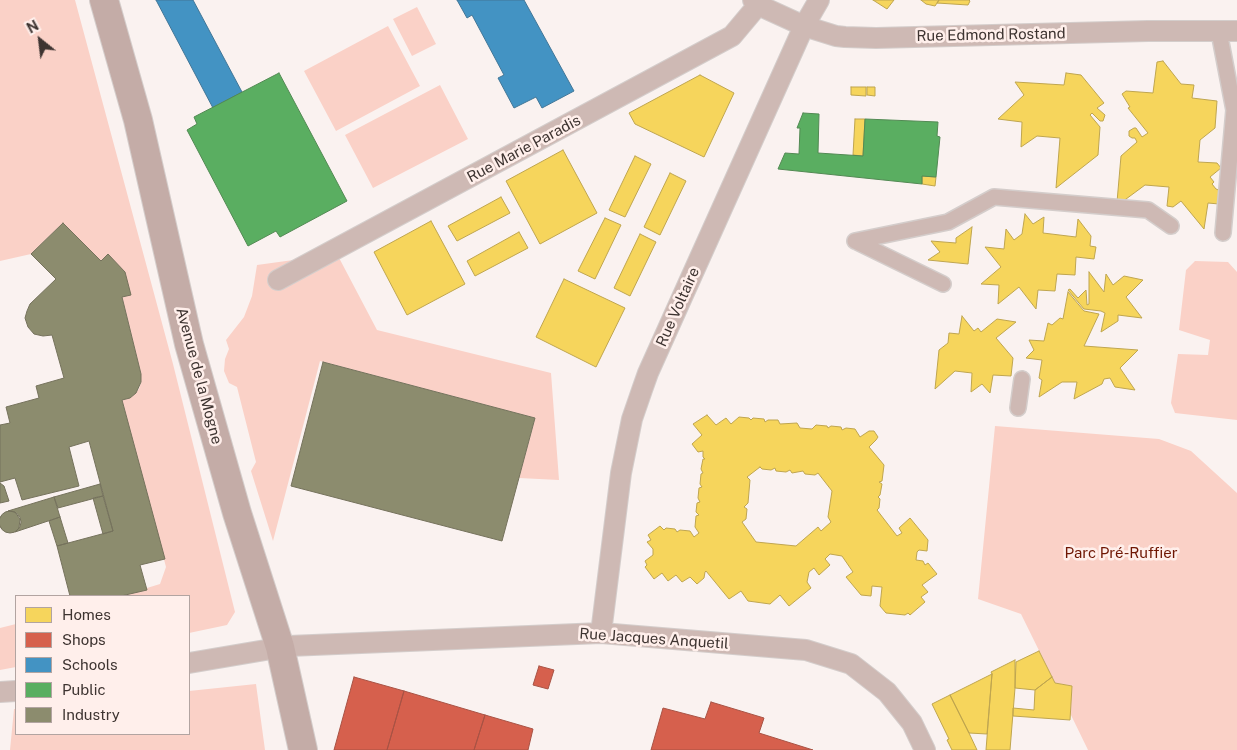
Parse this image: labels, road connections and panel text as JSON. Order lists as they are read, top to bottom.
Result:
{
  "streets": {
    "main road": ["Avenue de la Mogne"],
    "street": [
      "Rue Edmond Rostand",
      "Rue Marie Paradis",
      "Rue Voltaire",
      "Rue Jacques Anquetil"
    ]
  },
  "crossings": [
    ["Rue Edmond Rostand", "Rue Marie Paradis"],
    ["Rue Edmond Rostand", "Rue Voltaire"],
    ["Rue Voltaire", "Rue Jacques Anquetil"],
    ["Avenue de la Mogne", "Rue Jacques Anquetil"]
  ],
  "parks": ["Parc Pré-Ruffier"],
  "legend": [
    "Homes",
    "Shops",
    "Schools",
    "Public",
    "Industry"
  ],
  "north": "top left"
}
